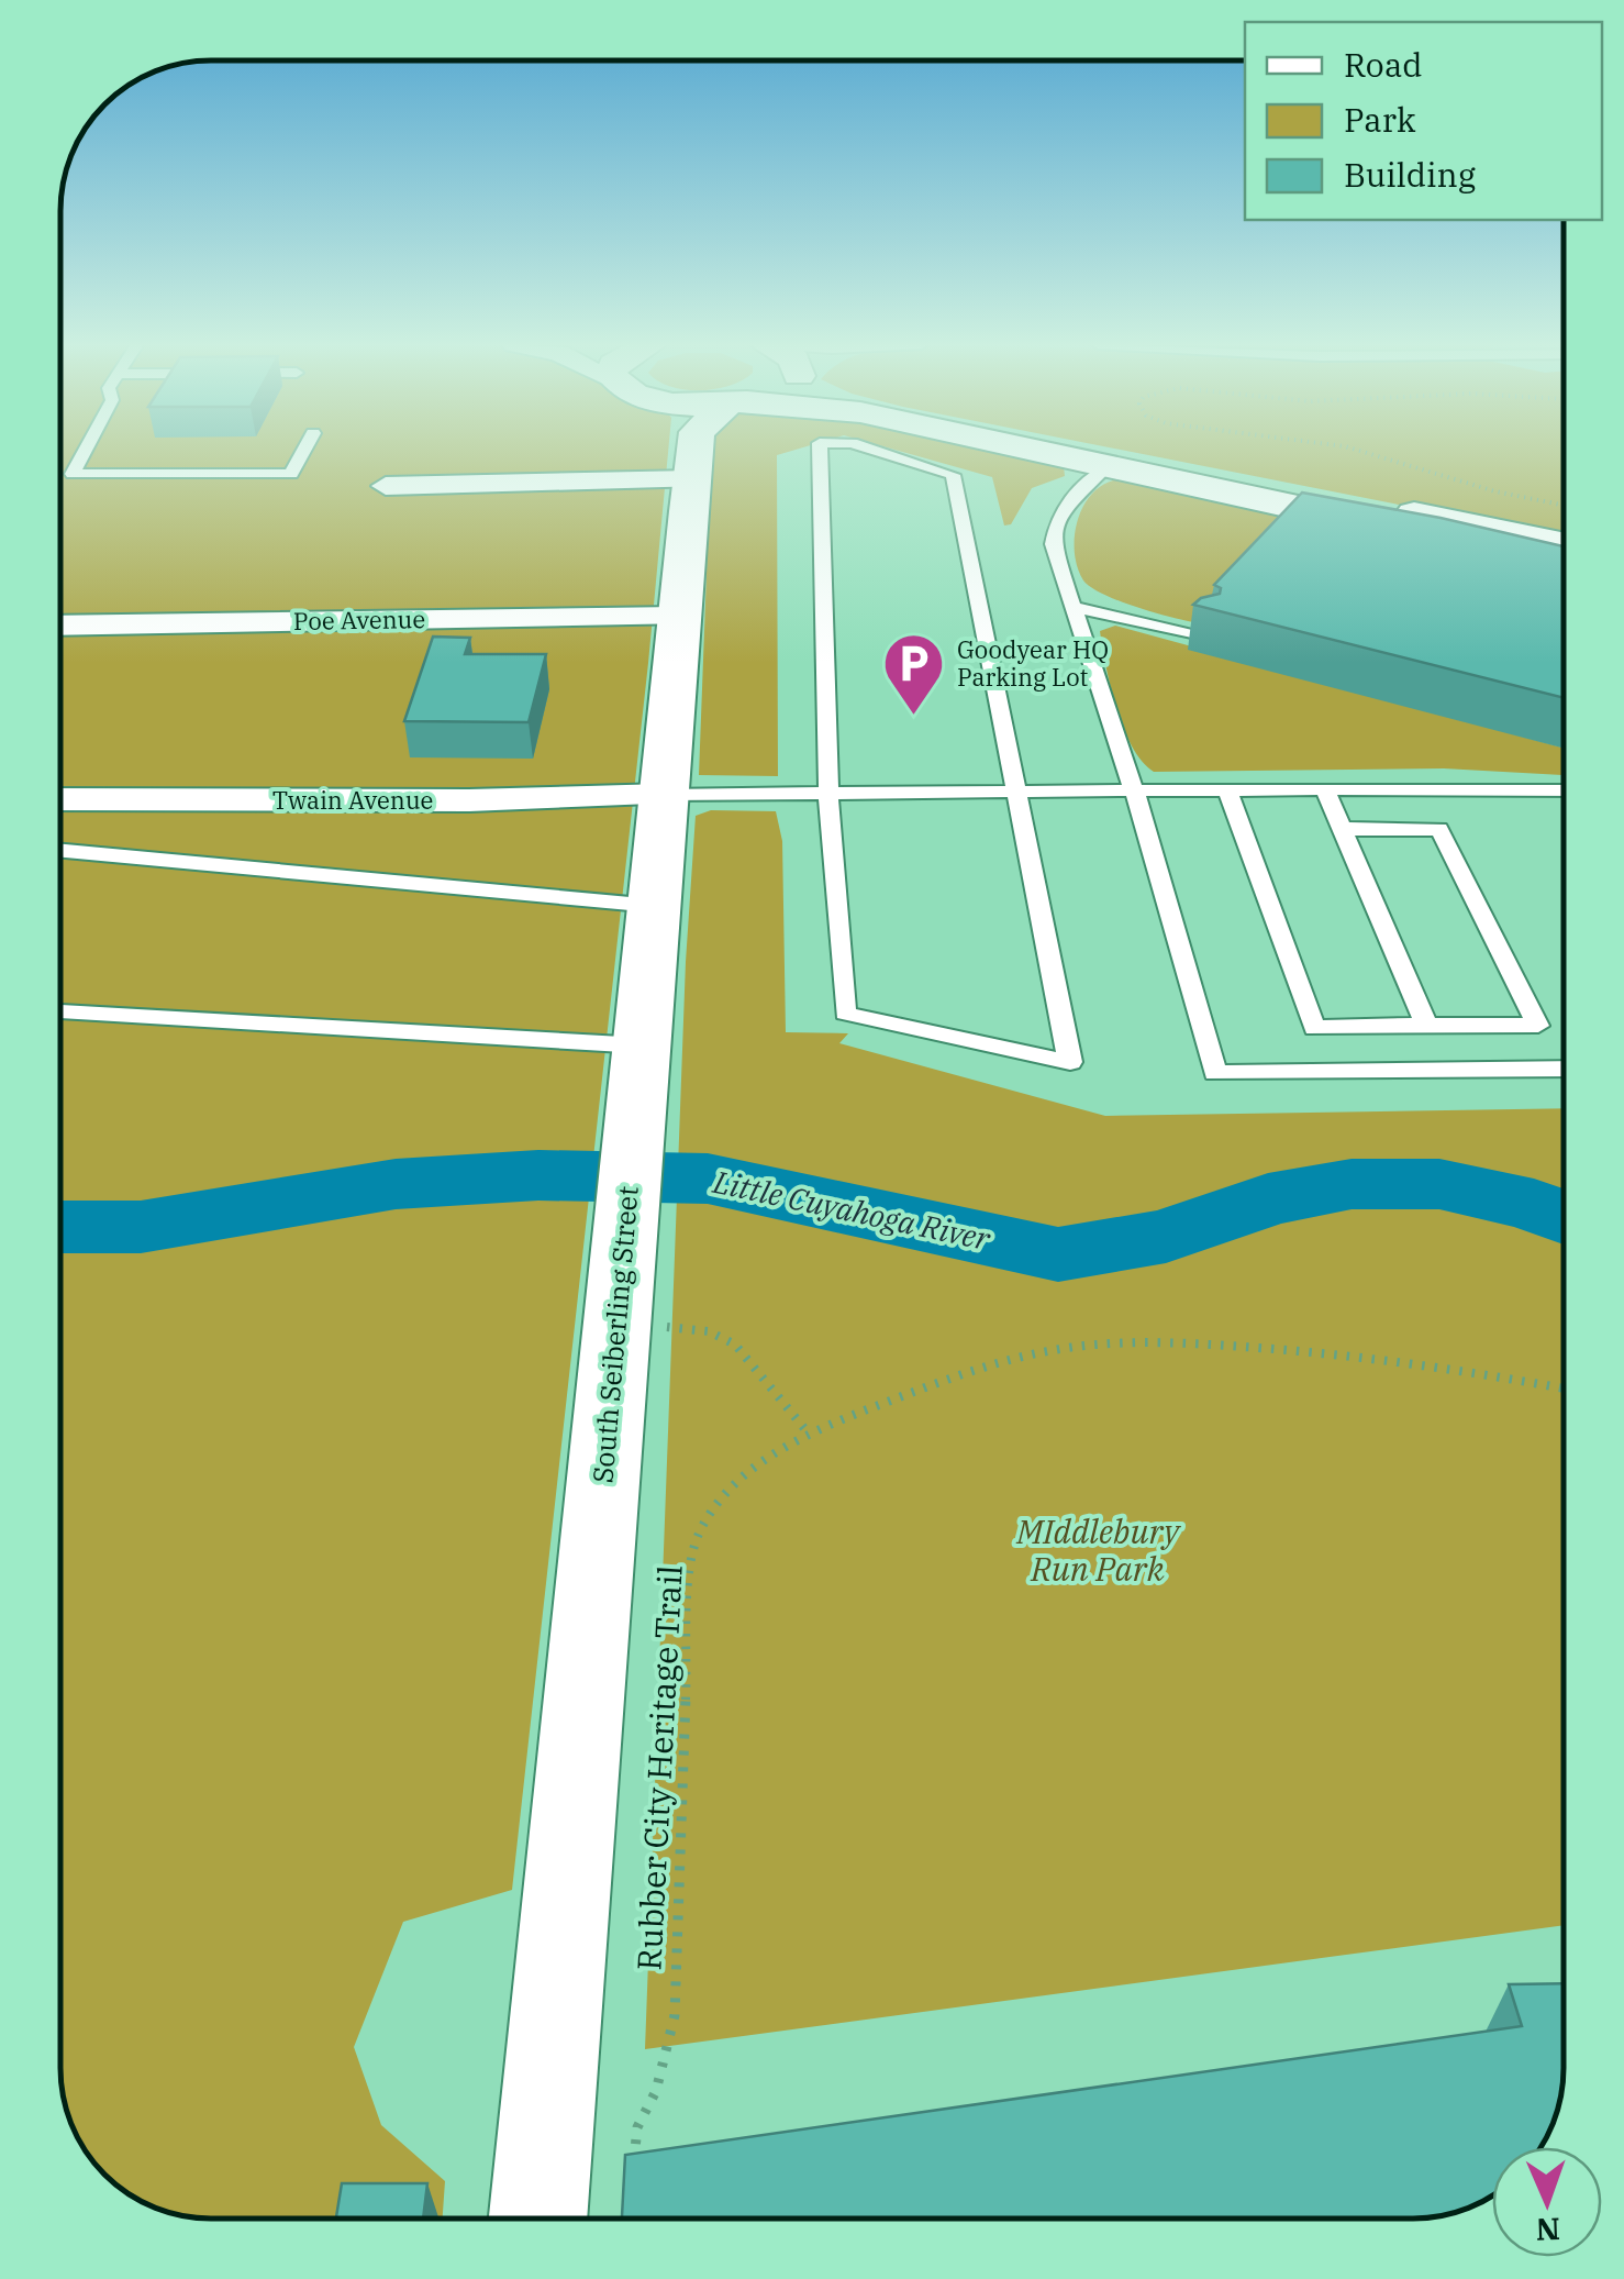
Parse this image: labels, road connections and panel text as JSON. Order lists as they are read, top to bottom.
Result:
{
  "streets": {
    "main road": ["South Seiberling Street"],
    "street": ["Poe Avenue", "Twain Avenue"],
    "path": ["Rubber City Heritage Trail"]
  },
  "crossings": [
    ["Poe Avenue", "South Seiberling Street"],
    ["Twain Avenue", "South Seiberling Street"]
  ],
  "water": ["Little Cuyahoga River"],
  "parks": ["MIddlebury Run Park"],
  "places": {
    "parking": ["Goodyear HQ Parking Lot"]
  },
  "legend": ["Road", "Park", "Building"],
  "north": "bottom"
}
